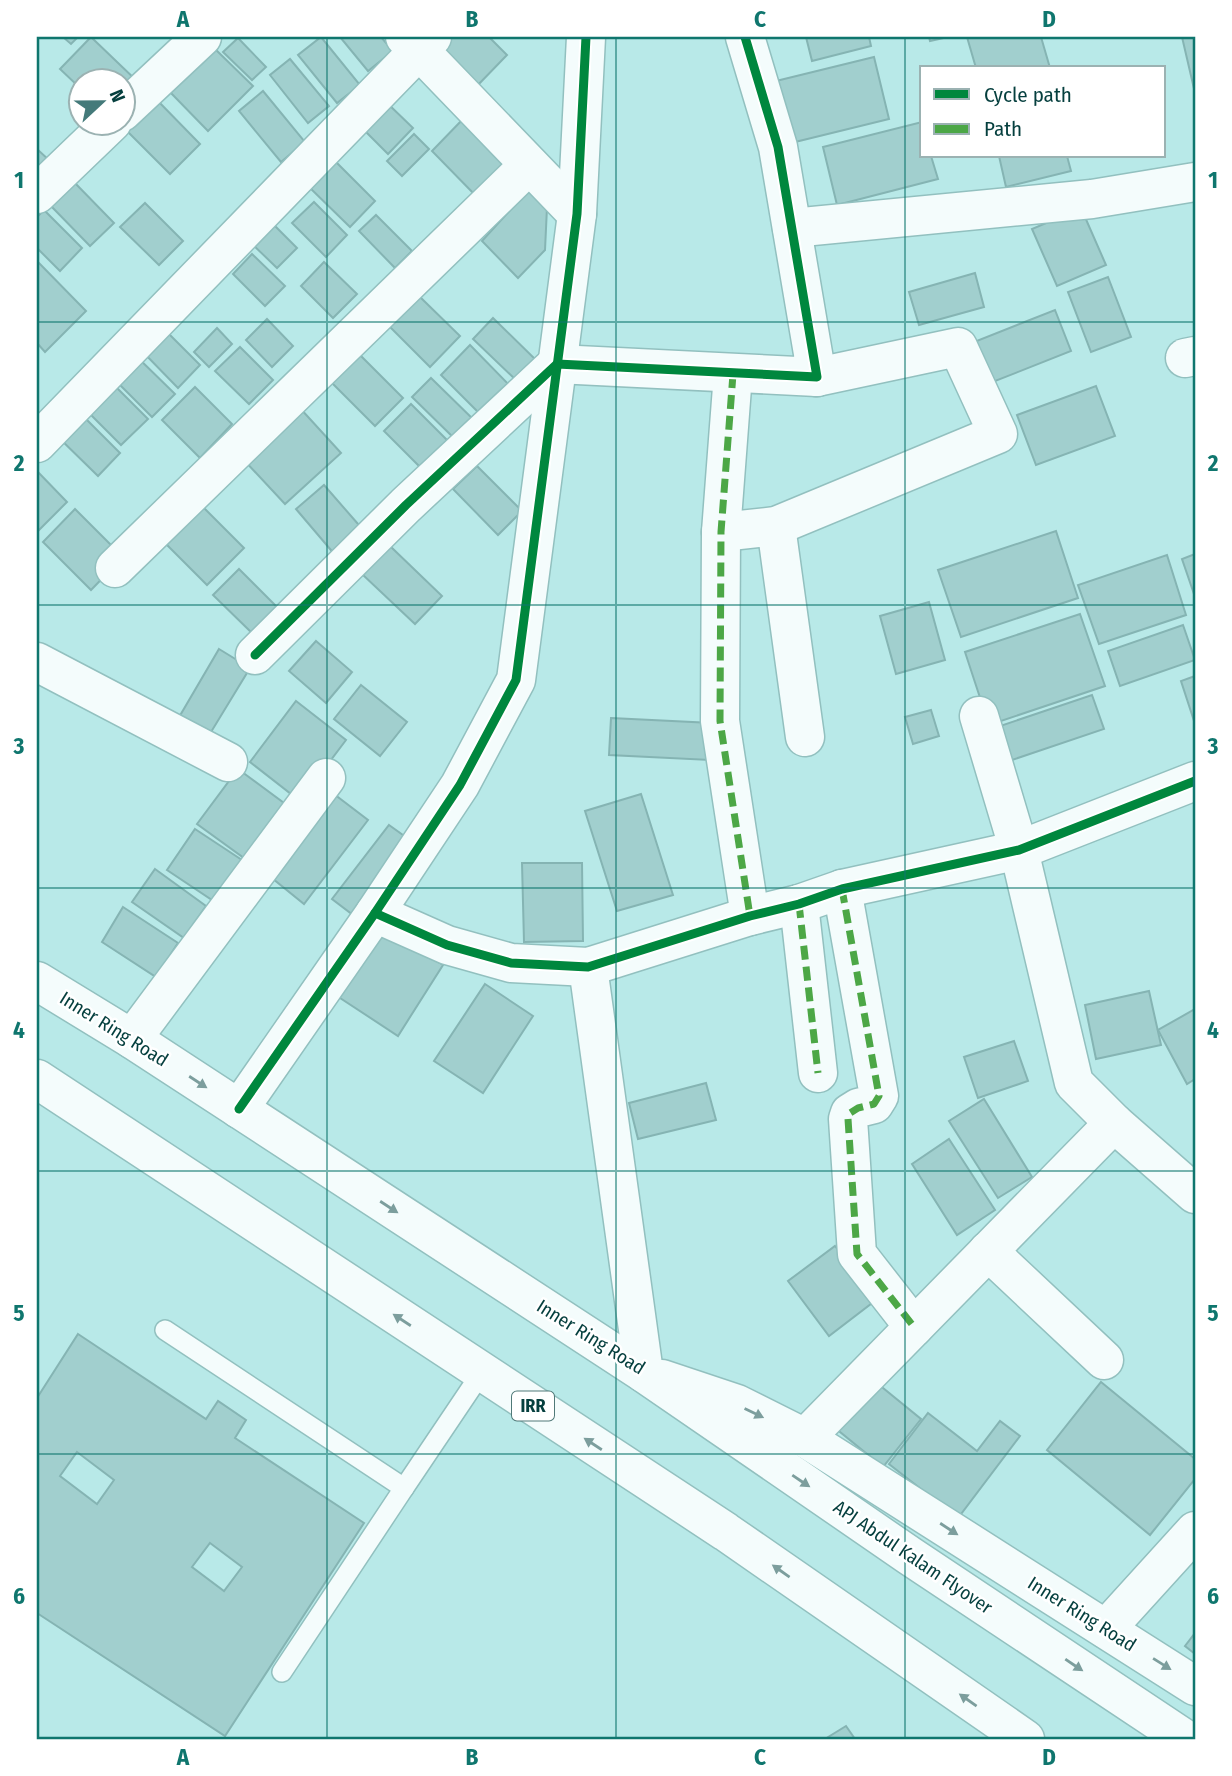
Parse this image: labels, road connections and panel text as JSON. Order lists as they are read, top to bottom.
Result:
{
  "streets": {
    "main road": ["Inner Ring Road", "IRR", "APJ Abdul Kalam Flyover"]
  },
  "crossings": [
    ["Inner Ring Road", "APJ Abdul Kalam Flyover"]
  ],
  "legend": ["Cycle path", "Path"],
  "north": "right",
  "grid": {
    "columns": [
      "A",
      "B",
      "C",
      "D"
    ],
    "rows": [
      "1",
      "2",
      "3",
      "4",
      "5",
      "6"
    ]
  }
}
